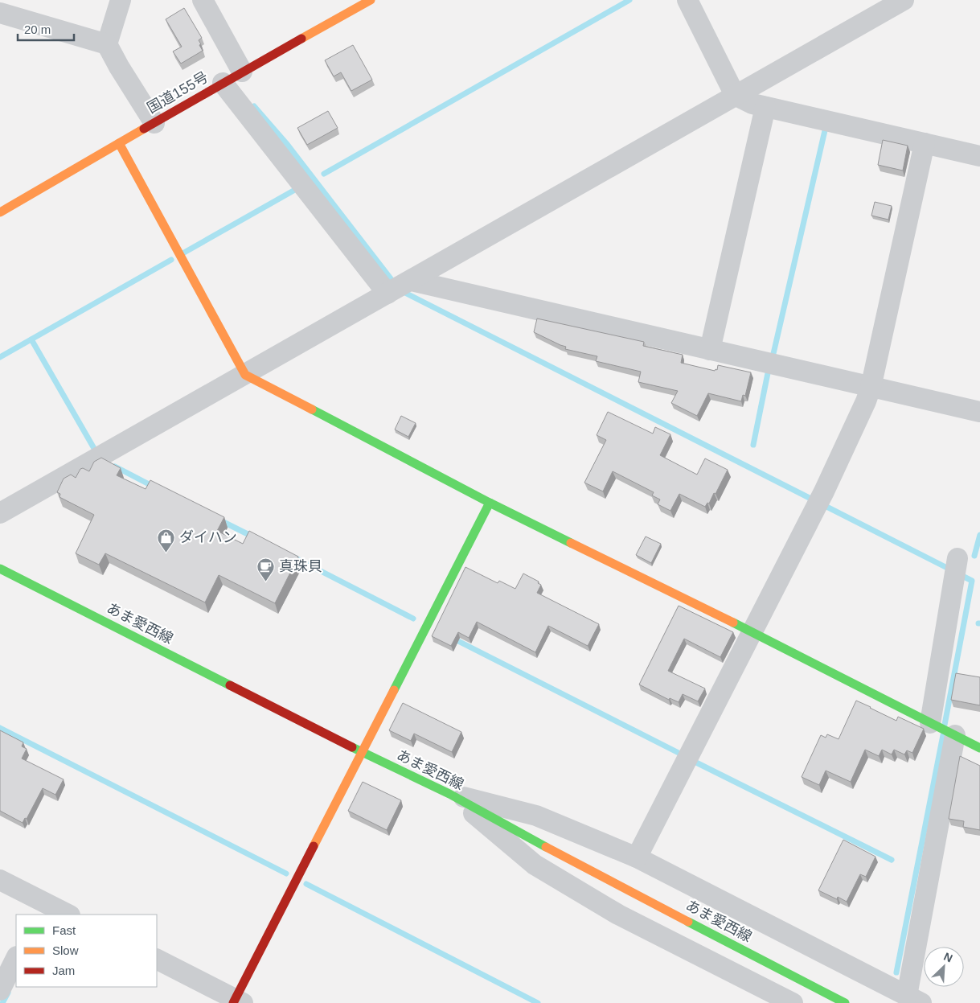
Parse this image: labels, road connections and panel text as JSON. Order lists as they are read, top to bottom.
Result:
{
  "streets": {
    "main road": ["国道155号", "あま愛西線"]
  },
  "places": {
    "shop": ["ダイハン"],
    "cafe": ["真珠貝"]
  },
  "legend": ["Fast", "Slow", "Jam"],
  "scale_bar": "20 m",
  "north": "top right"
}
